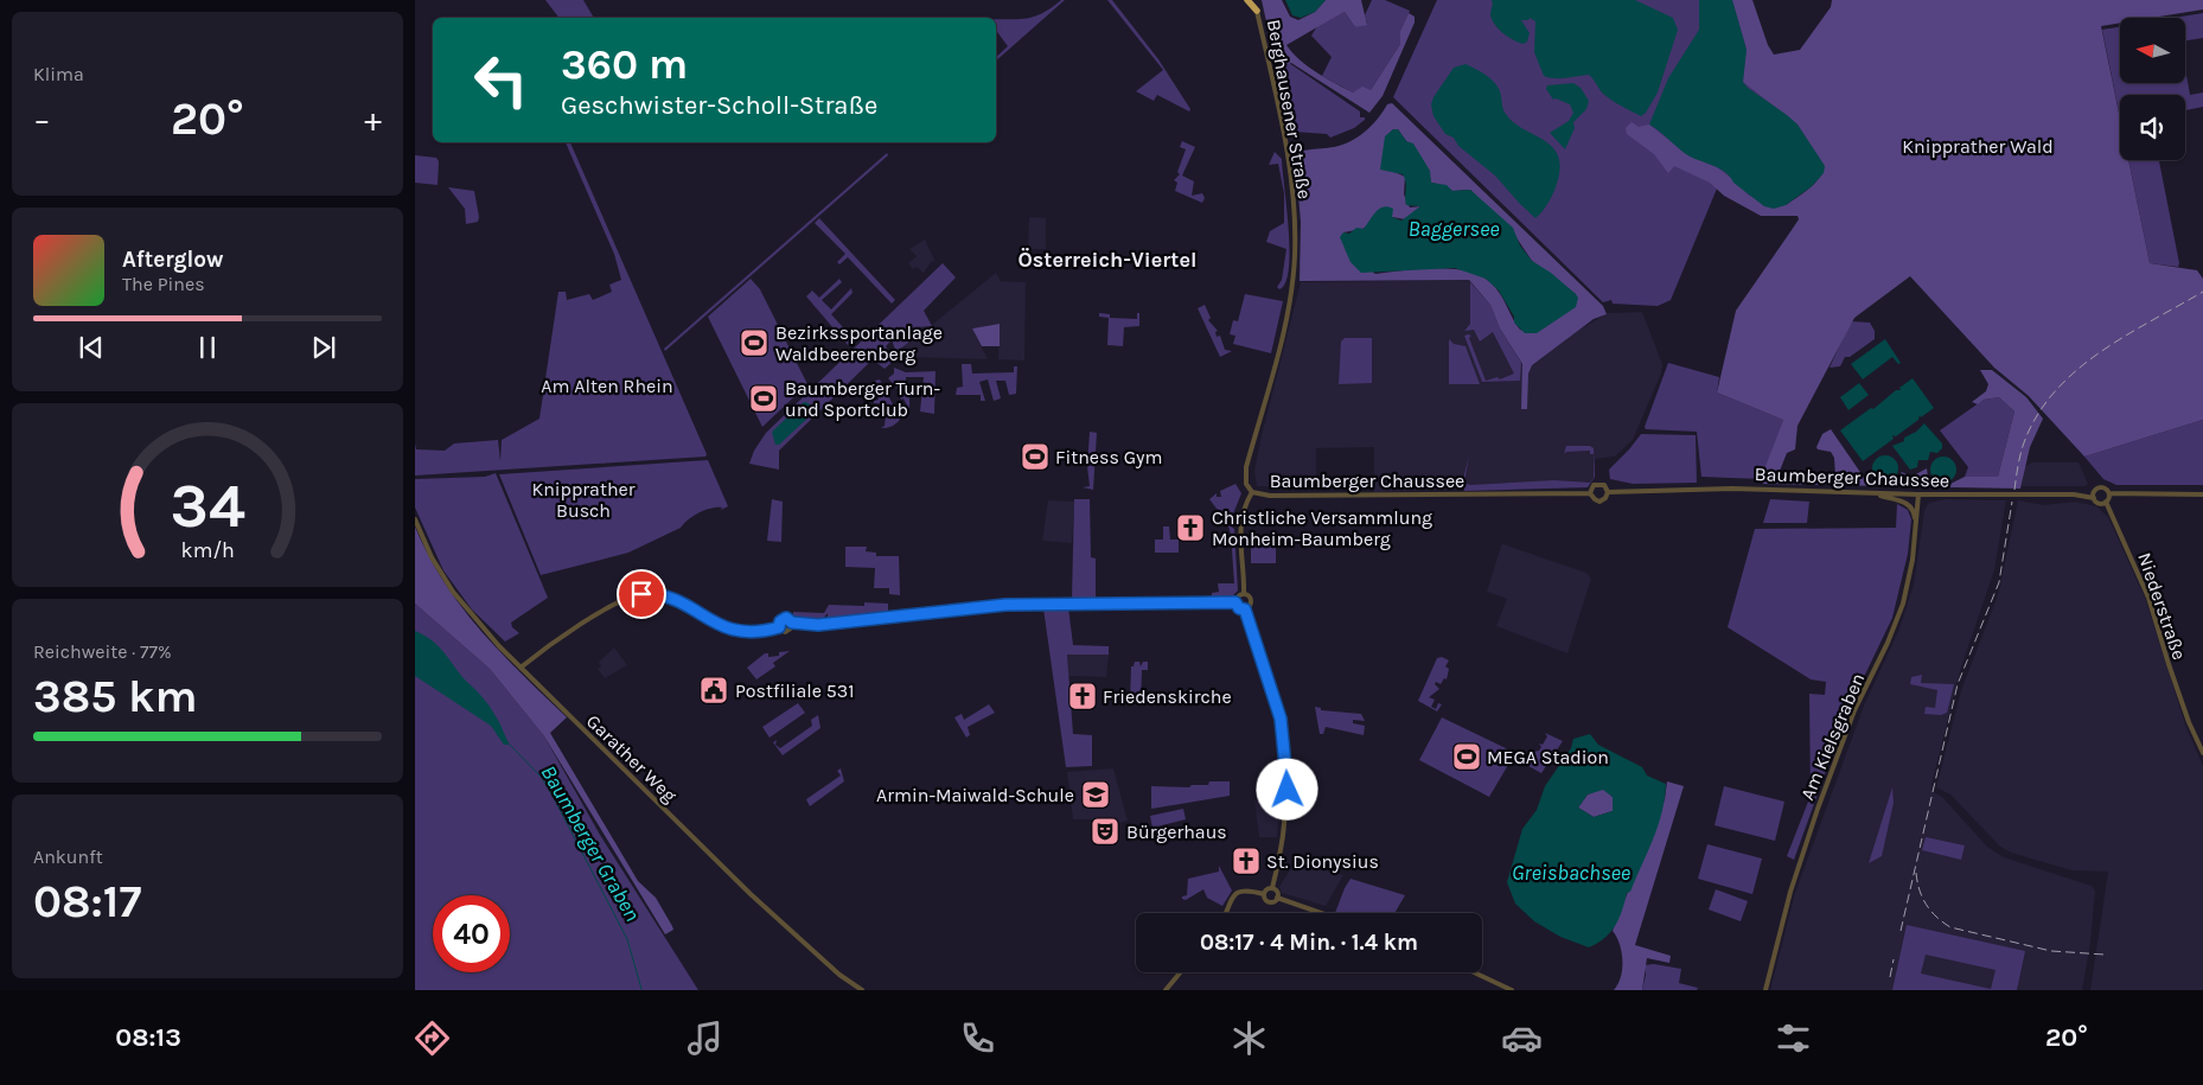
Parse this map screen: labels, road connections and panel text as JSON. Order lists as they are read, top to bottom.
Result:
{
  "streets": {
    "street": [
      "Berghausener Straße",
      "Baumberger Chaussee",
      "Niederstraße",
      "Am Kielsgraben",
      "Garather Weg"
    ]
  },
  "crossings": [
    ["Berghausener Straße", "Baumberger Chaussee"],
    ["Baumberger Chaussee", "Niederstraße"],
    ["Baumberger Chaussee", "Am Kielsgraben"]
  ],
  "districts": ["Österreich-Viertel"],
  "water": ["Baggersee", "Baumberger Graben", "Greisbachsee"],
  "parks": ["Knipprather Wald", "Am Alten Rhein", "Knipprather Busch"],
  "places": {
    "sports": [
      "Bezirkssportanlage Waldbeerenberg",
      "Baumberger Turn- und Sportclub",
      "Fitness Gym",
      "MEGA Stadion"
    ],
    "church": ["Christliche Versammlung Monheim-Baumberg", "Friedenskirche", "St. Dionysius"],
    "public building": ["Postfiliale 531"],
    "school or university": ["Armin-Maiwald-Schule"],
    "theatre": ["Bürgerhaus"]
  },
  "north": "left",
  "page": {
    "tile": [
      "Klima",
      ["Reichweite · 77%", "385 km"],
      ["Ankunft", "08:17"]
    ],
    "turn": ["360 m", "Geschwister-Scholl-Straße"],
    "heat": ["−", "20°", "+"],
    "song": ["Afterglow", "The Pines"],
    "limit": "40",
    "trip": "08:17 · 4 Min. · 1.4 km",
    "tabs": ["08:13", "20°"],
    "gauge": ["34", "km/h"]
  }
}
